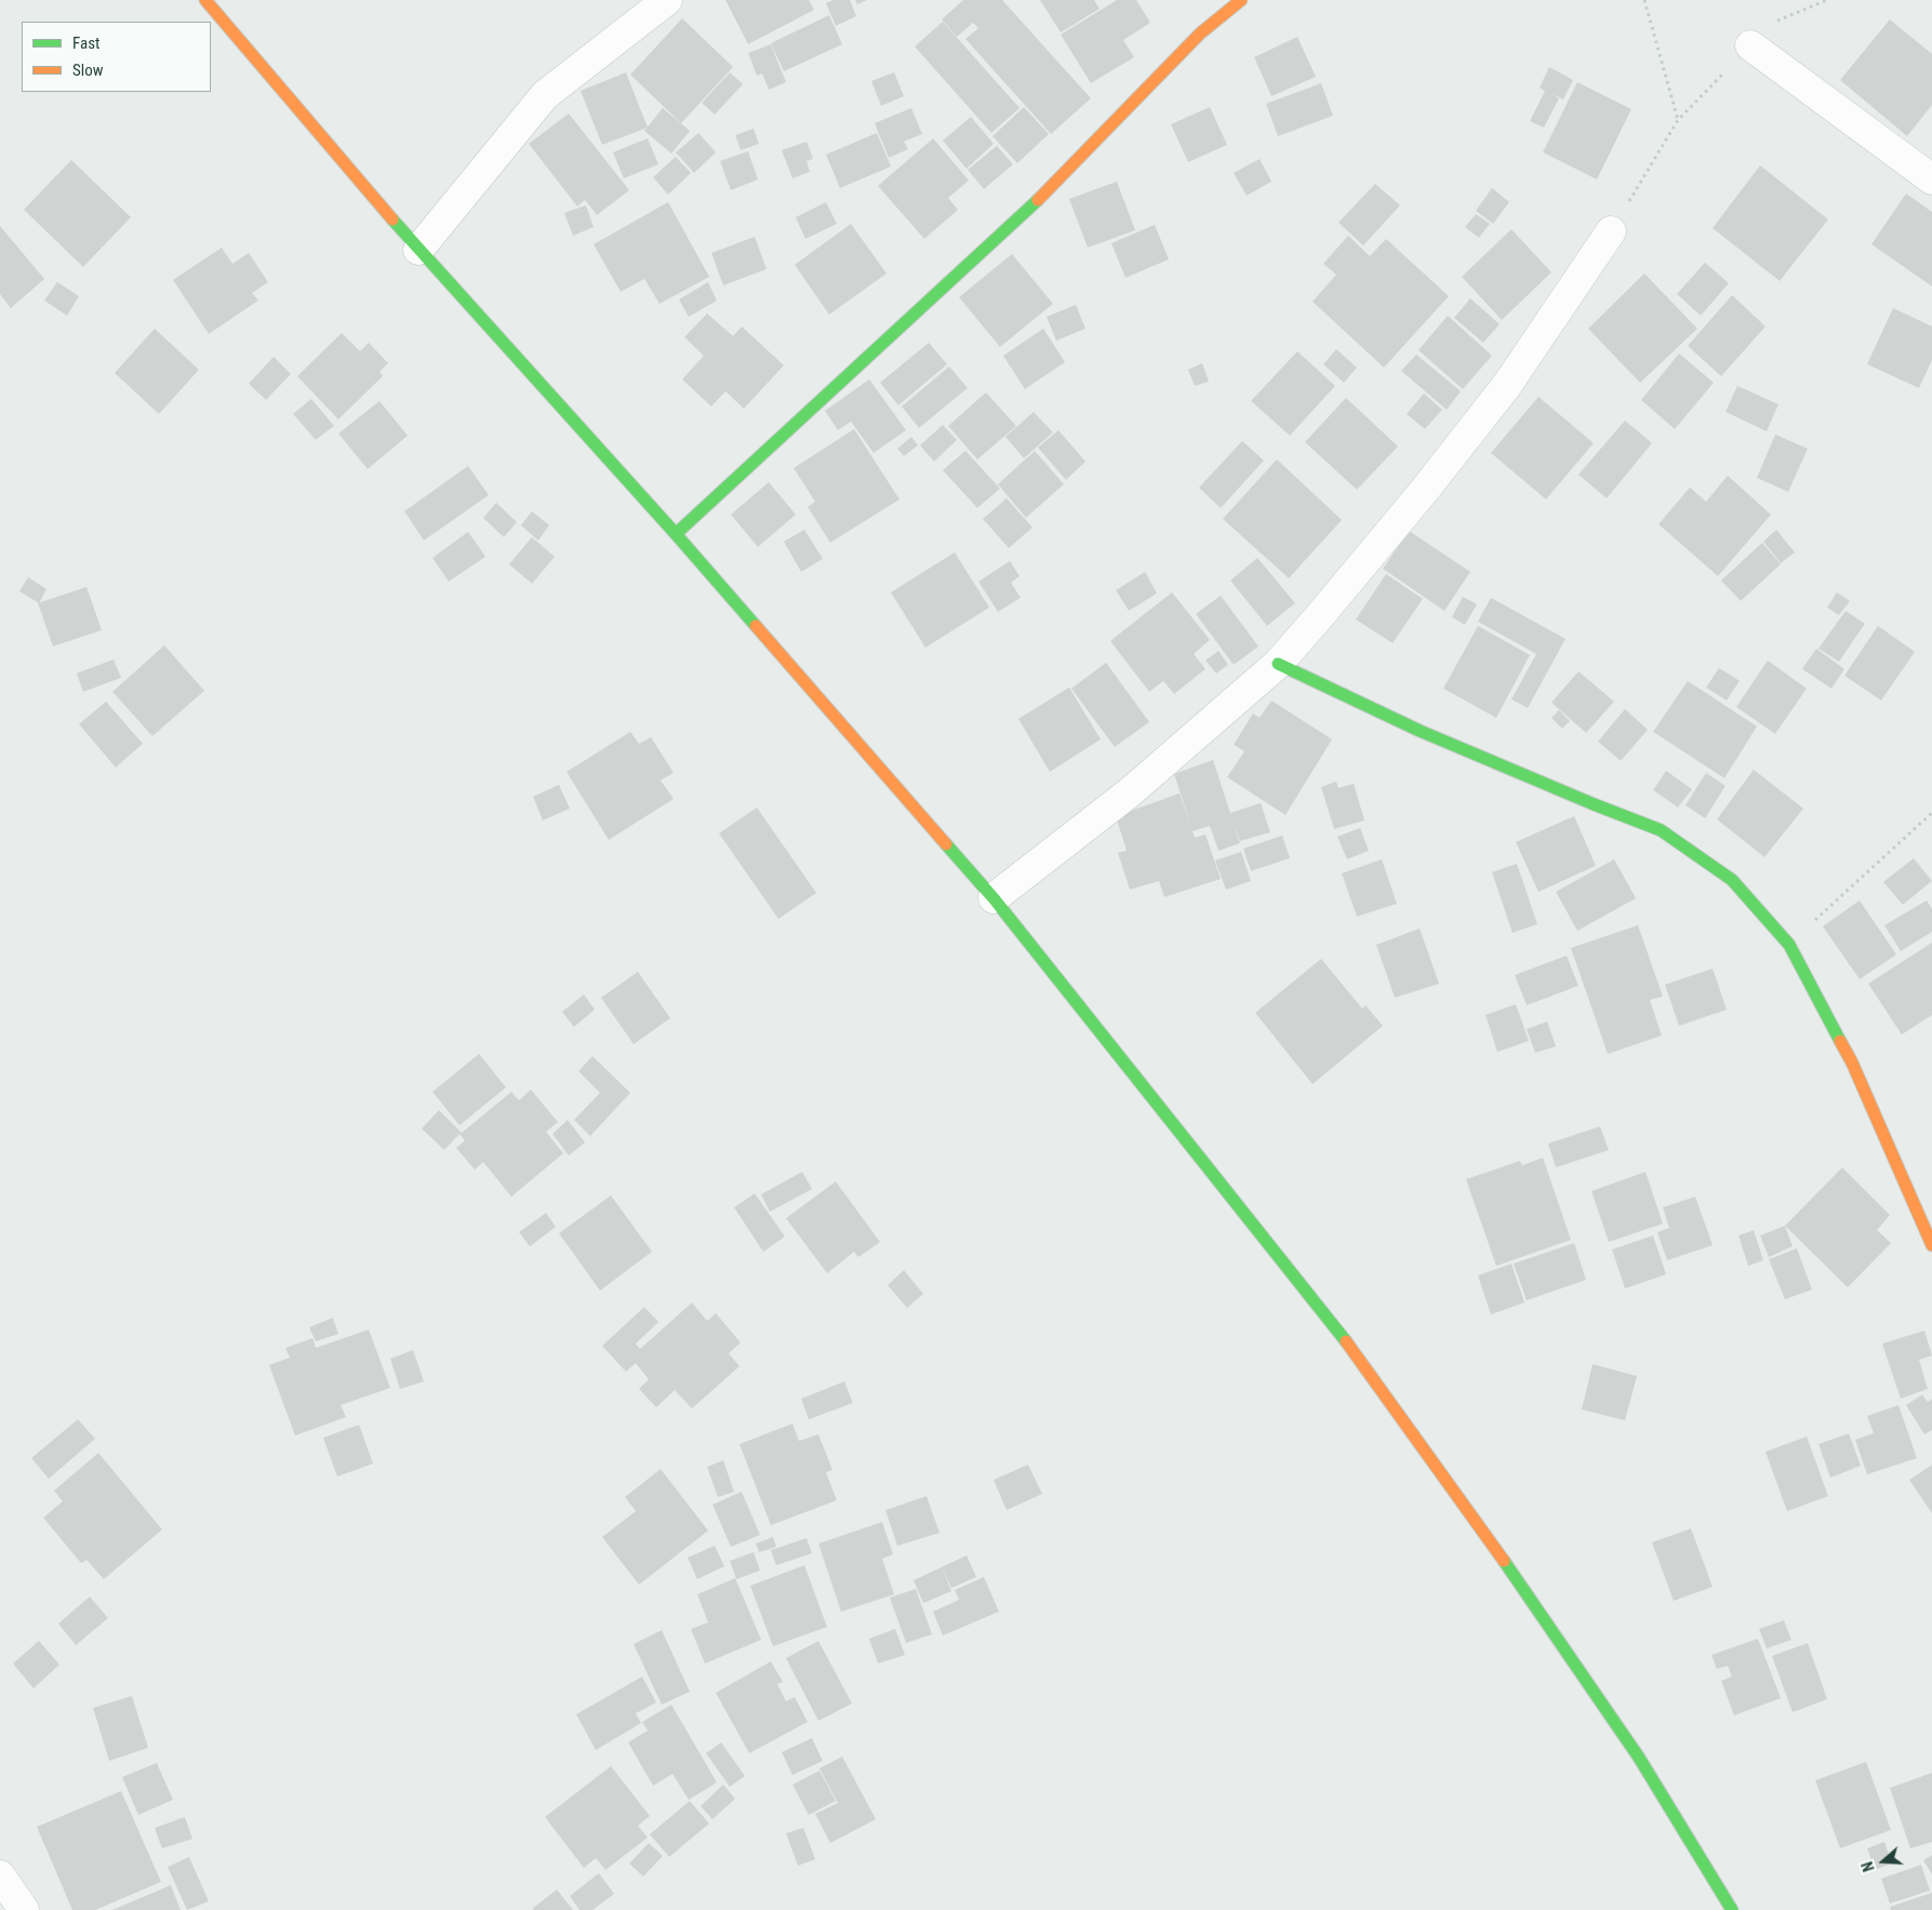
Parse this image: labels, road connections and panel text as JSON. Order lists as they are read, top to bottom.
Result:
{
  "legend": ["Fast", "Slow"],
  "north": "left"
}
